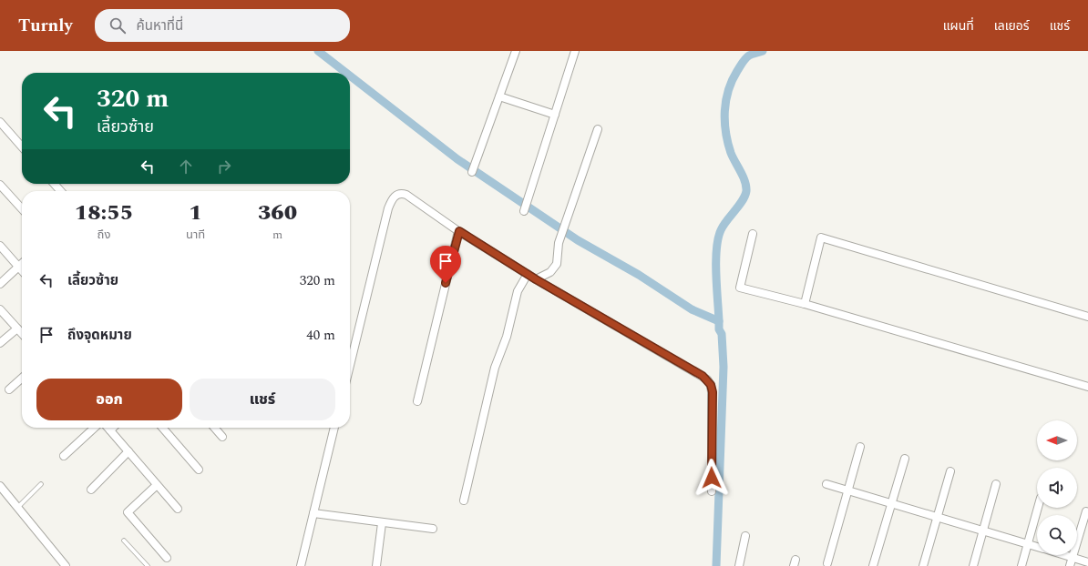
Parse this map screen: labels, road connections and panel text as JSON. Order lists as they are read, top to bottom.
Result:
{
  "north": "left",
  "page": {
    "header": "Turnly",
    "search": "ค้นหาที่นี่",
    "nav": ["แผนที่", "เลเยอร์", "แชร์"],
    "turn": ["320 m", "เลี้ยวซ้าย"],
    "eta": [
      "18:55",
      "ถึง",
      "1",
      "นาที",
      "360",
      "m"
    ],
    "list": [
      {
        "name": "เลี้ยวซ้าย",
        "value": "320 m"
      },
      {
        "name": "ถึงจุดหมาย",
        "value": "40 m"
      }
    ],
    "buttons": ["ออก", "แชร์"]
  }
}
